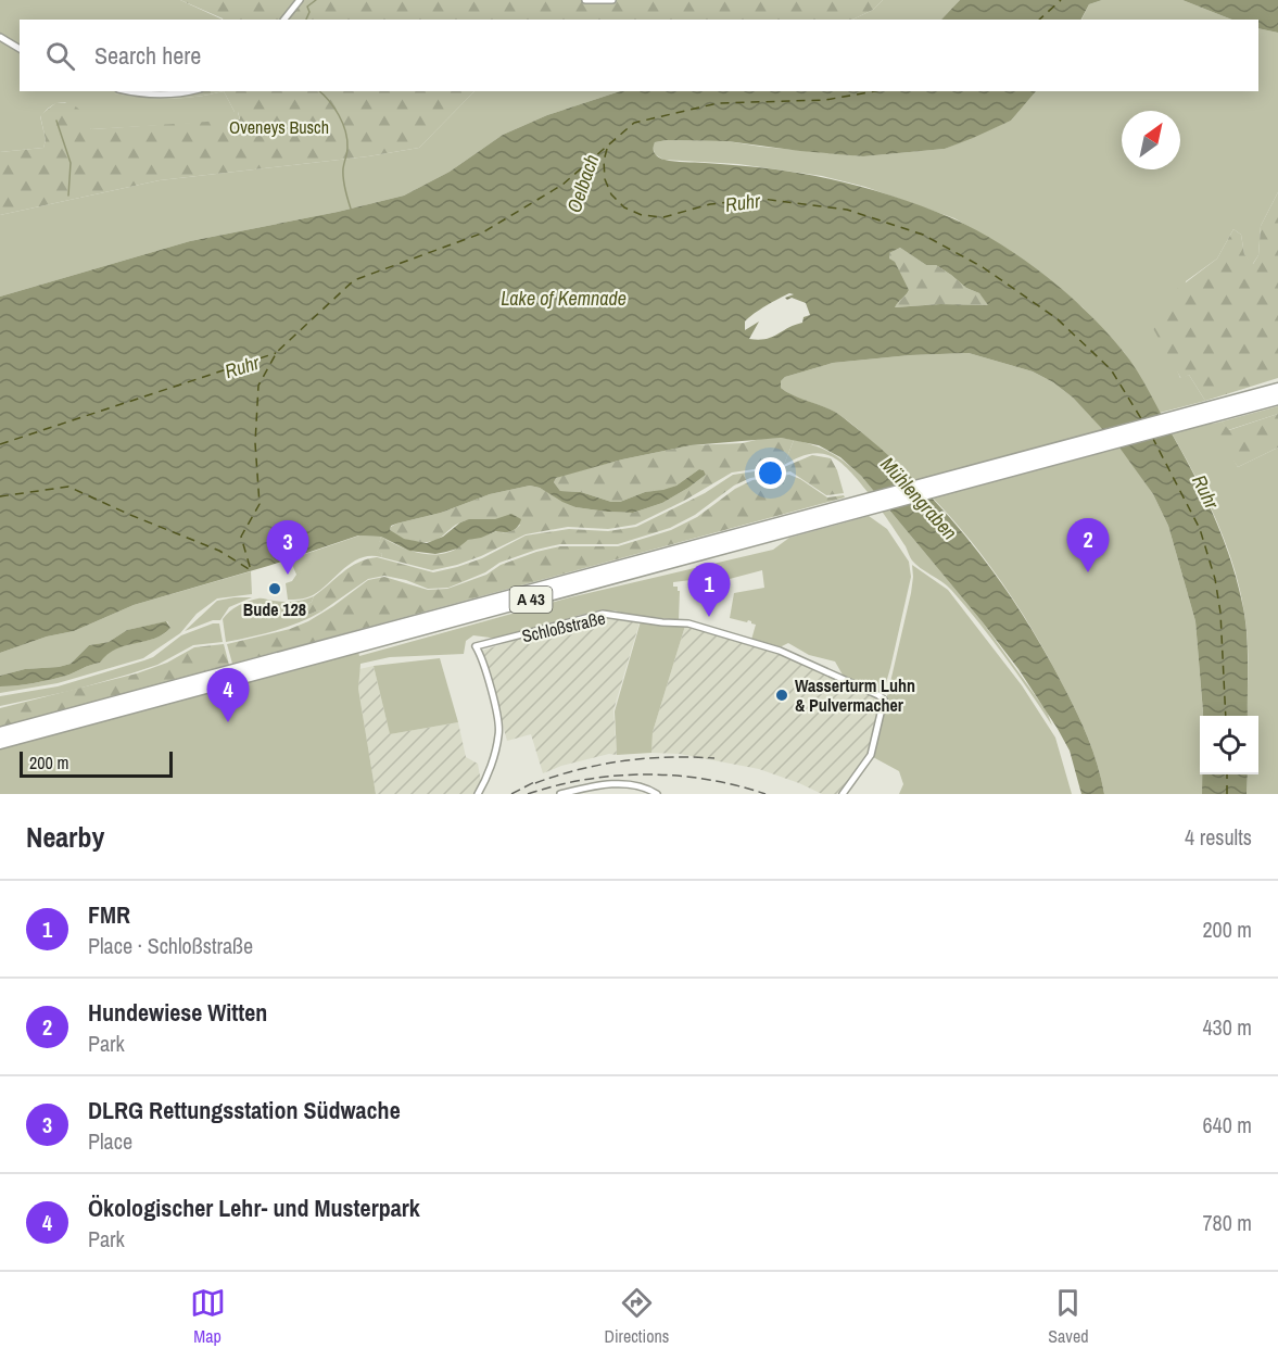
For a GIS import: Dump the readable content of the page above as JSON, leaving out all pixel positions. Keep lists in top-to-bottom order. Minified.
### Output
{"streets":{"highway":["A 43"],"street":["Schloßstraße"]},"water":["Oelbach","Ruhr","Lake of Kemnade","Mühlengraben"],"parks":["Oveneys Busch"],"places":["Bude 128","Wasserturm Luhn & Pulvermacher"],"scale_bar":"200 m","north":"top right","page":{"search":"Search here","pins":["2","3","1","4"],"scale":"200 m","heading":["Nearby","4 results"],"list":[{"mark":"1","name":"FMR","note":"Place · Schloßstraße","value":"200 m"},{"mark":"2","name":"Hundewiese Witten","note":"Park","value":"430 m"},{"mark":"3","name":"DLRG Rettungsstation Südwache","note":"Place","value":"640 m"},{"mark":"4","name":"Ökologischer Lehr- und Musterpark","note":"Park","value":"780 m"}],"nav":["Map","Directions","Saved"]}}
